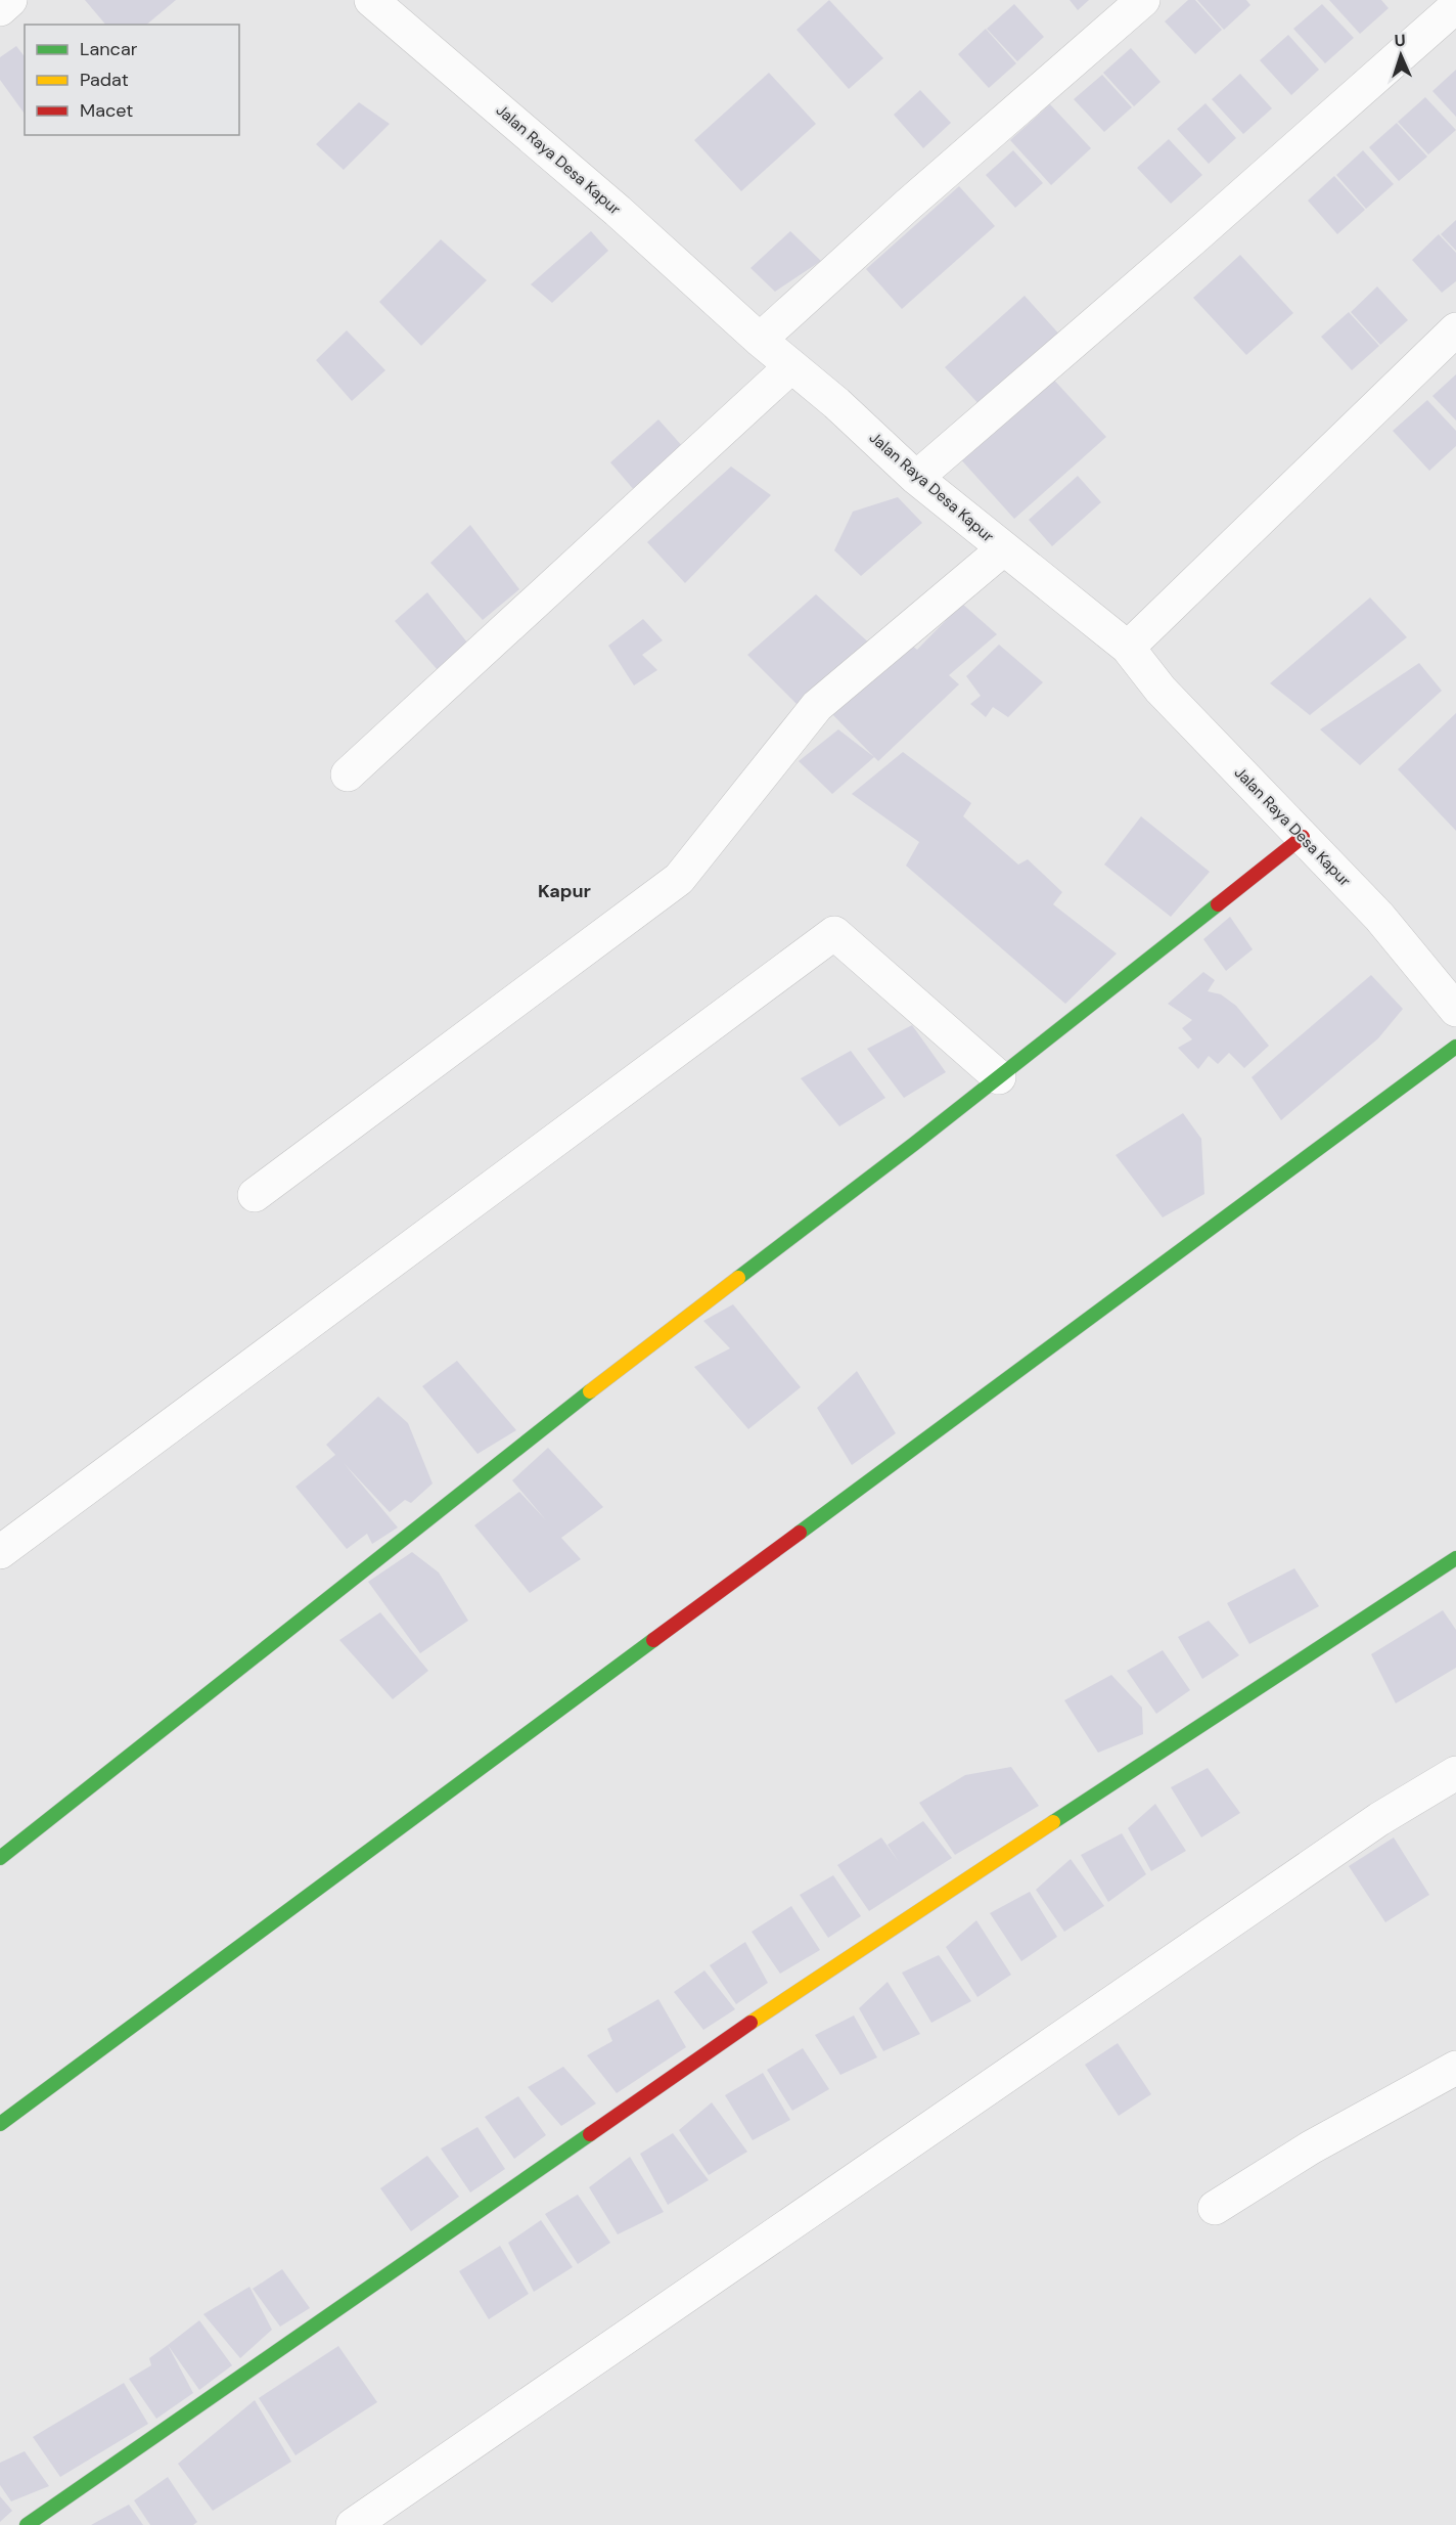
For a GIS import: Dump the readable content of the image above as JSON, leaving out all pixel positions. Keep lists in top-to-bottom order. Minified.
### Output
{"streets":{"street":["Jalan Raya Desa Kapur"]},"districts":["Kapur"],"legend":["Lancar","Padat","Macet"],"north":"top"}
